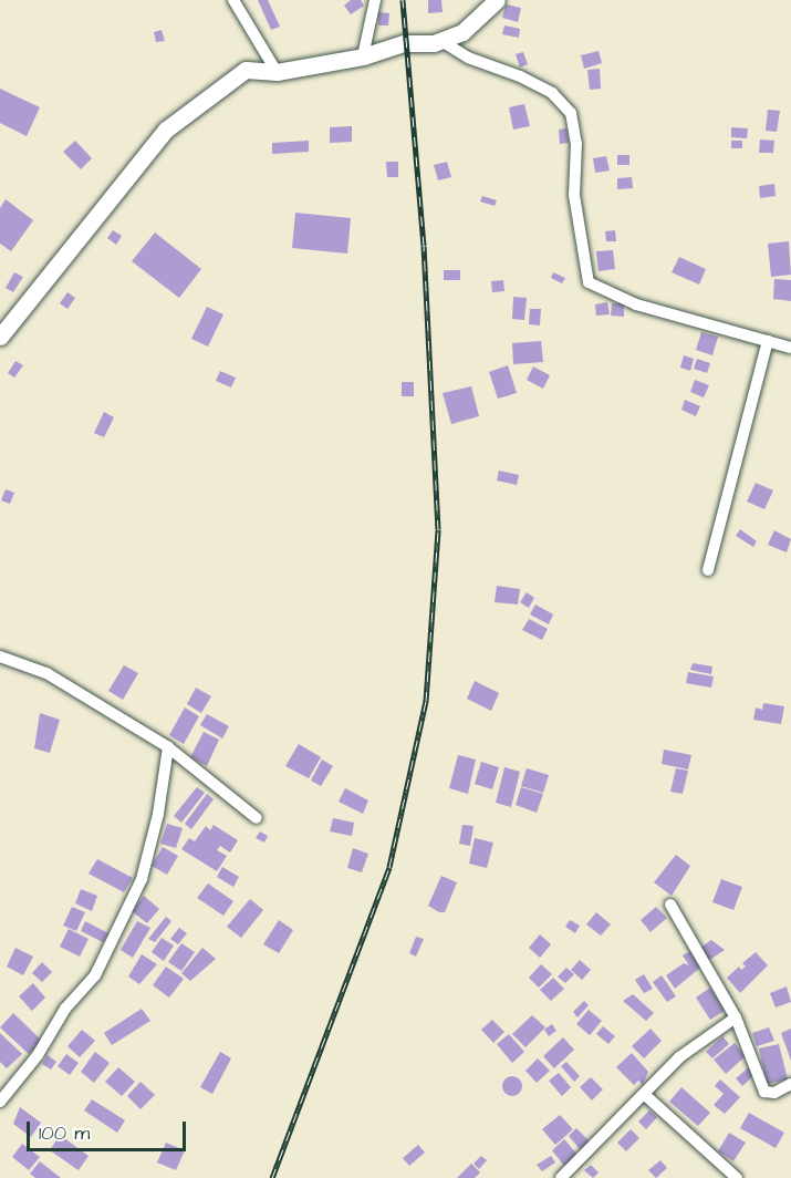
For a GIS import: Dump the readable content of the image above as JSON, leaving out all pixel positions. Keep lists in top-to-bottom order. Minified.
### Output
{"scale_bar":"100 m"}
